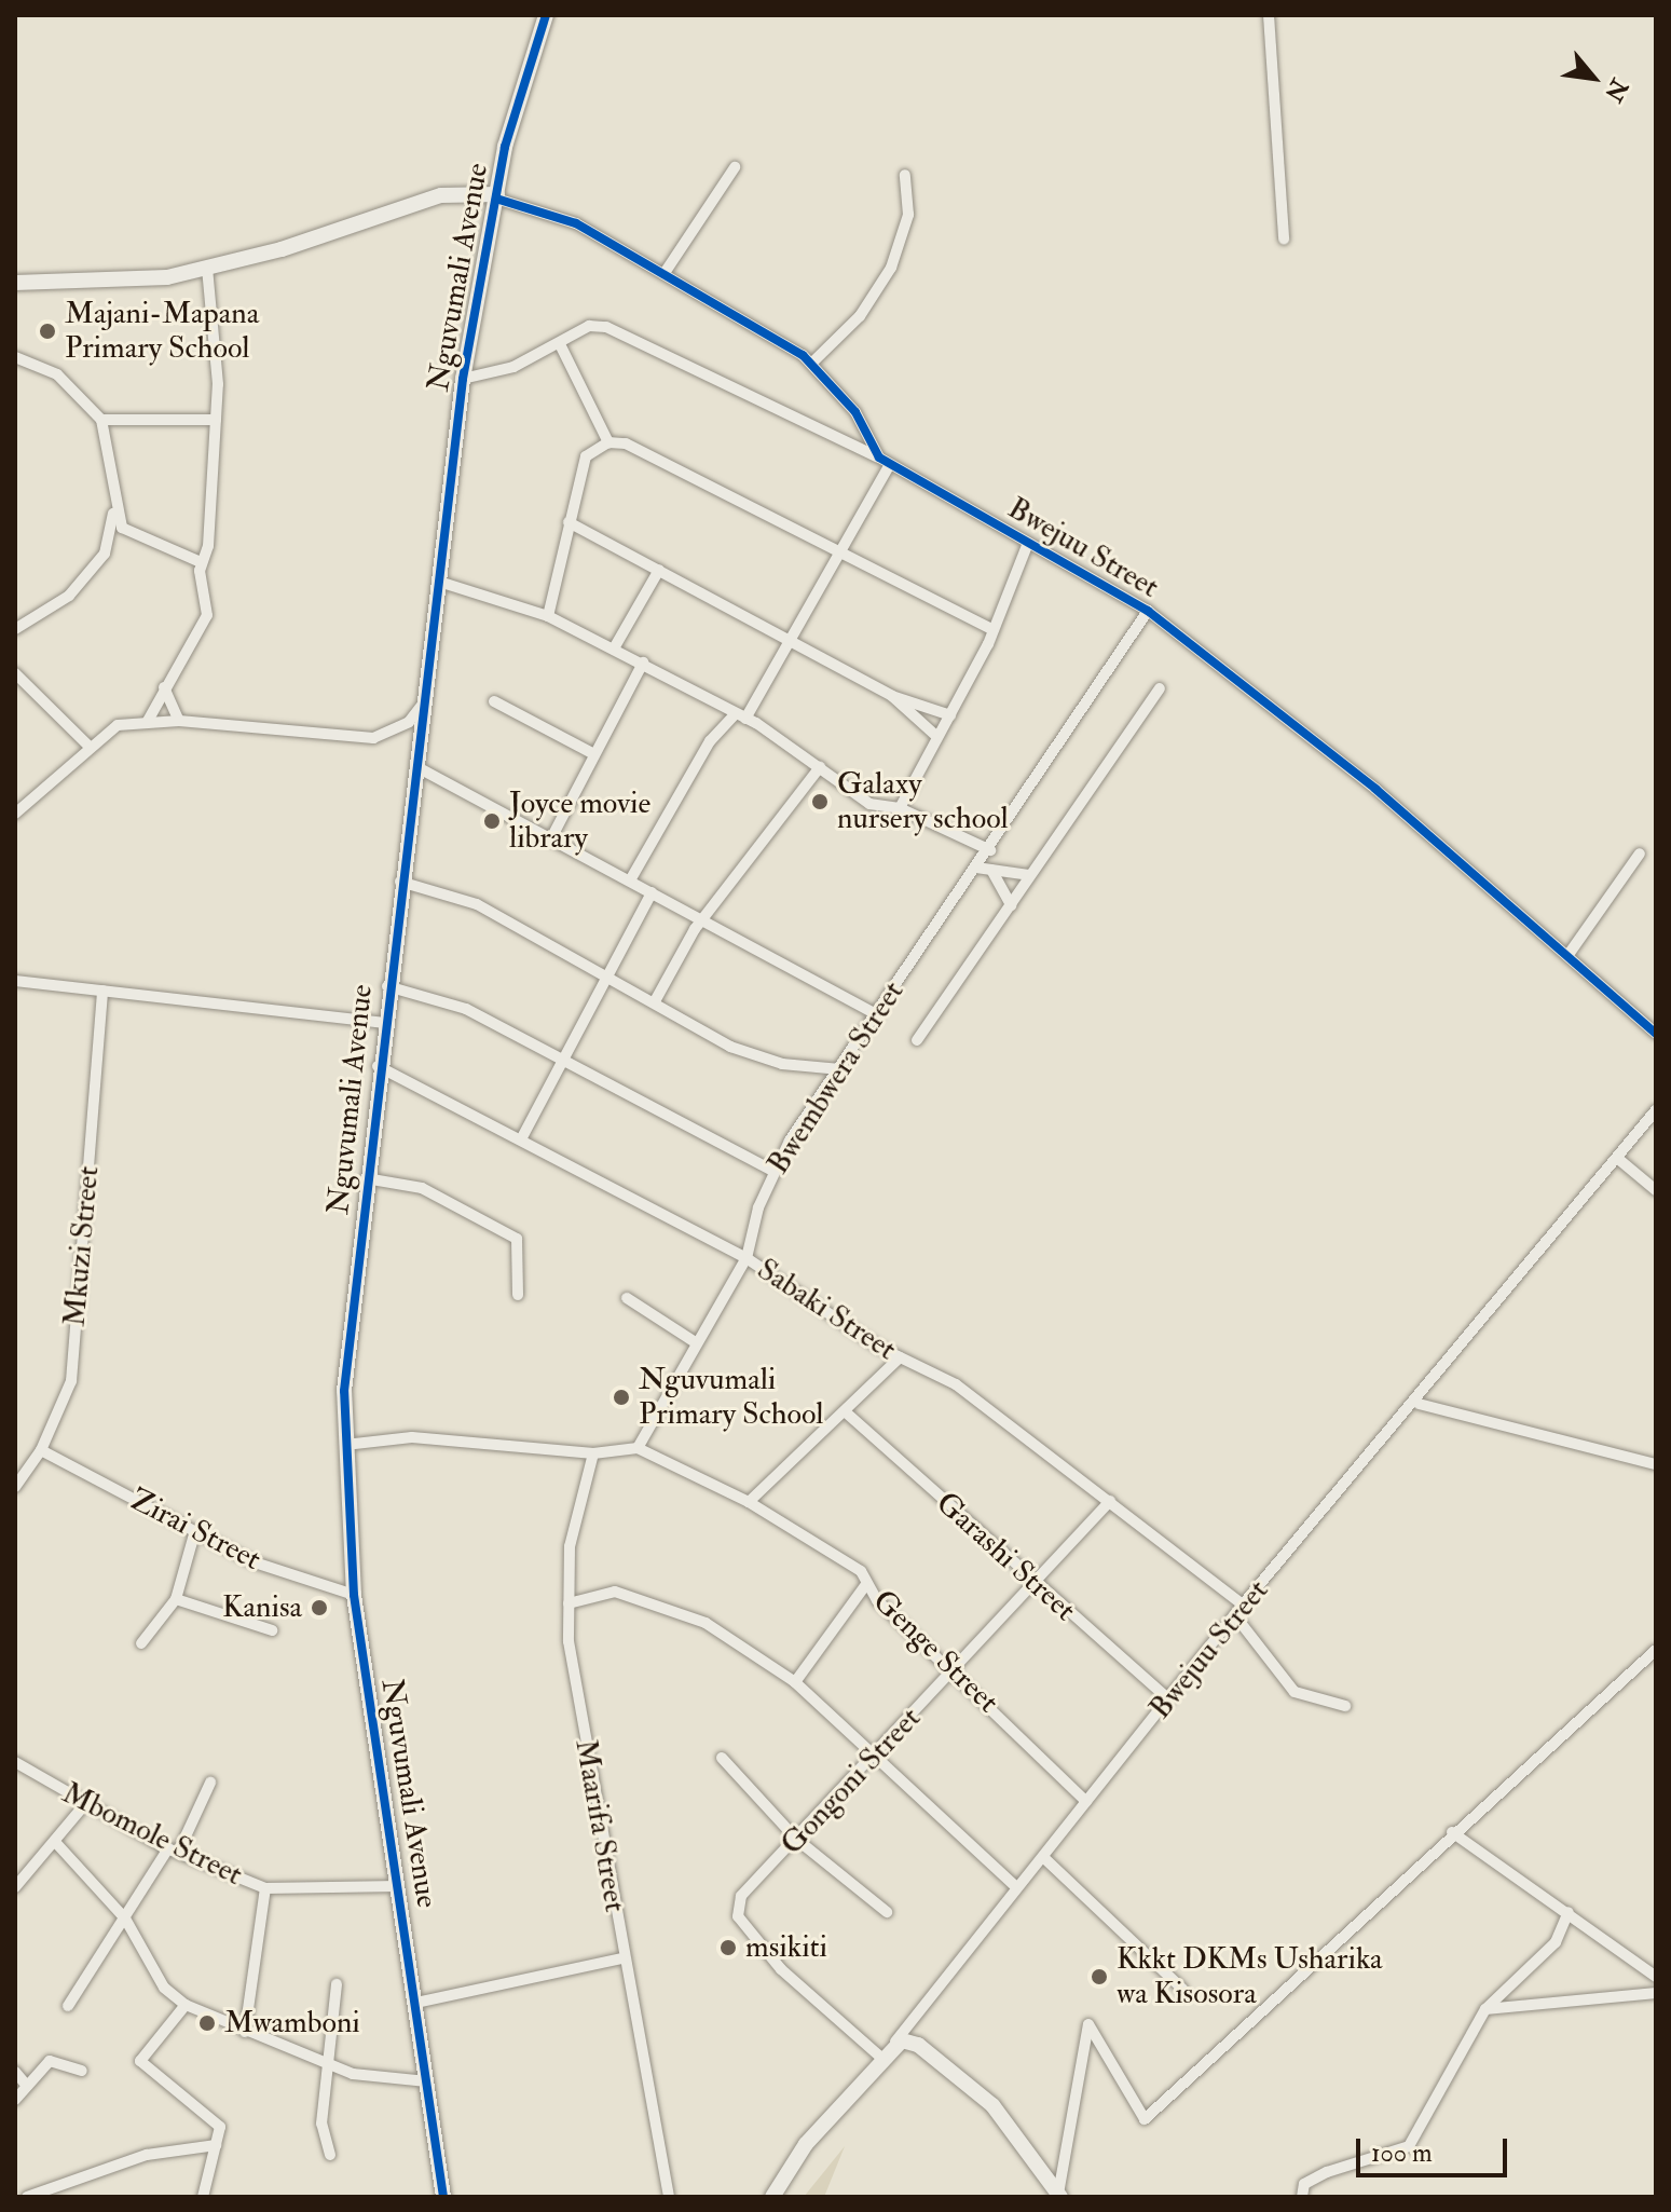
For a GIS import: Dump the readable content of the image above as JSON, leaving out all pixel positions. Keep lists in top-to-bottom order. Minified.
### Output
{"streets":{"street":["Nguvumali Avenue","Bwejuu Street","Bwembwera Street","Mkuzi Street","Sabaki Street","Zirai Street","Garashi Street","Genge Street","Gongoni Street","Maarifa Street","Mbomole Street"]},"crossings":[["Nguvumali Avenue","Bwejuu Street"],["Nguvumali Avenue","Sabaki Street"],["Nguvumali Avenue","Zirai Street"],["Nguvumali Avenue","Mbomole Street"],["Bwejuu Street","Bwembwera Street"],["Bwejuu Street","Sabaki Street"],["Bwejuu Street","Garashi Street"],["Bwejuu Street","Genge Street"],["Bwejuu Street","Gongoni Street"],["Bwembwera Street","Sabaki Street"],["Bwembwera Street","Genge Street"],["Mkuzi Street","Zirai Street"],["Sabaki Street","Gongoni Street"],["Garashi Street","Gongoni Street"],["Genge Street","Gongoni Street"]],"places":["Majani-Mapana Primary School","Galaxy nursery school","Joyce movie library","Nguvumali Primary School","Kanisa","msikiti","Kkkt DKMs Usharika wa Kisosora","Mwamboni"],"scale_bar":"100 m","north":"bottom right"}
